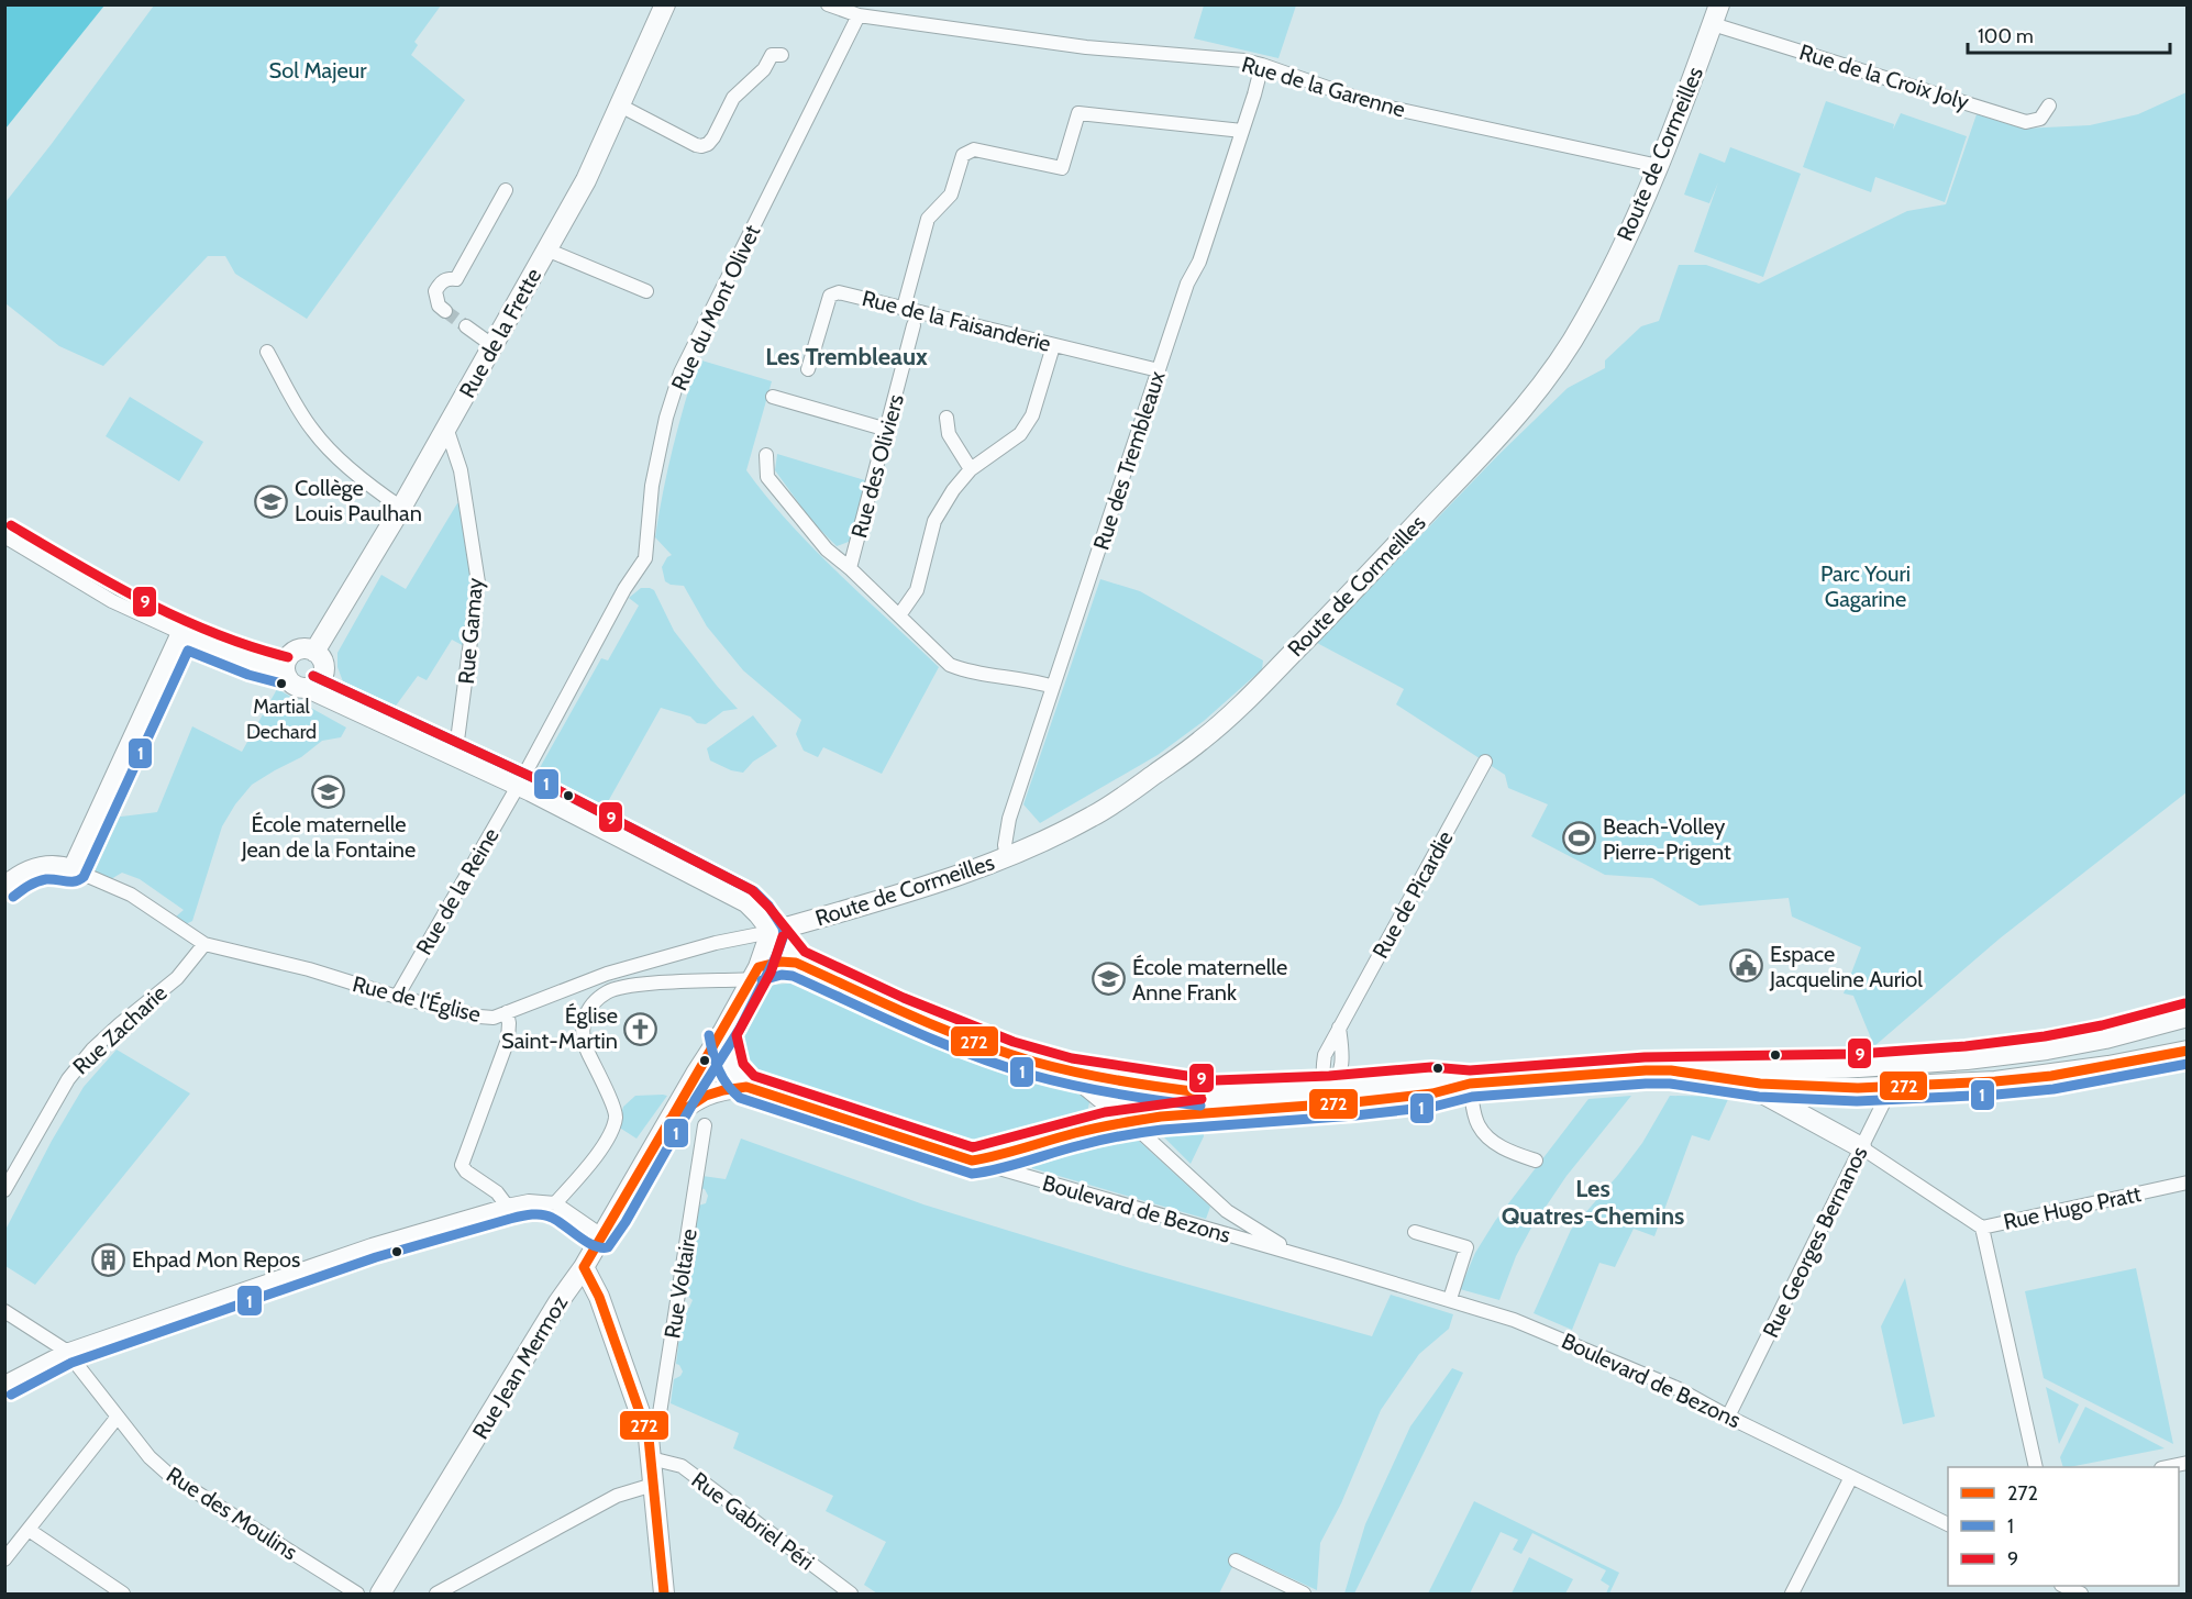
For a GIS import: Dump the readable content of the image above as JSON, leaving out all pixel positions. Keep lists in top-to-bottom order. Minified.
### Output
{"streets":{"main road":["Route de Cormeilles","Rue de la Frette","Boulevard de Bezons","Rue Jean Mermoz"],"street":["Rue de la Croix Joly","Rue de la Garenne","Rue du Mont Olivet","Rue de la Faisanderie","Rue des Trembleaux","Rue des Oliviers","Rue Gamay","Rue de la Reine","Rue de Picardie","Rue de l'Église","Rue Zacharie","Rue Hugo Pratt","Rue Georges Bernanos","Rue Voltaire","Rue des Moulins","Rue Gabriel Péri"]},"crossings":[["Rue de la Croix Joly","Route de Cormeilles"],["Rue de la Garenne","Route de Cormeilles"],["Rue de la Garenne","Rue du Mont Olivet"],["Rue de la Garenne","Rue des Trembleaux"],["Route de Cormeilles","Rue des Trembleaux"],["Route de Cormeilles","Rue de l'Église"],["Route de Cormeilles","Rue Jean Mermoz"],["Rue du Mont Olivet","Rue de la Reine"],["Rue de la Faisanderie","Rue des Trembleaux"],["Rue de la Frette","Rue Gamay"],["Rue des Trembleaux","Rue des Oliviers"],["Rue de la Reine","Rue de l'Église"],["Rue de l'Église","Rue Zacharie"],["Rue de l'Église","Rue Jean Mermoz"],["Rue Hugo Pratt","Rue Georges Bernanos"],["Boulevard de Bezons","Rue Georges Bernanos"],["Boulevard de Bezons","Rue Jean Mermoz"]],"districts":["Les Trembleaux","Les Quatres-Chemins"],"parks":["Sol Majeur","Parc Youri Gagarine"],"places":{"school or university":["Collège Louis Paulhan","École maternelle Jean de la Fontaine","École maternelle Anne Frank"],"other":["Martial Dechard"],"sports":["Beach-Volley Pierre-Prigent"],"public building":["Espace Jacqueline Auriol"],"church":["Église Saint-Martin"],"building":["Ehpad Mon Repos"]},"lines":["transit line 9","transit line 1","transit line 272"],"legend":["272","1","9"],"scale_bar":"100 m"}
